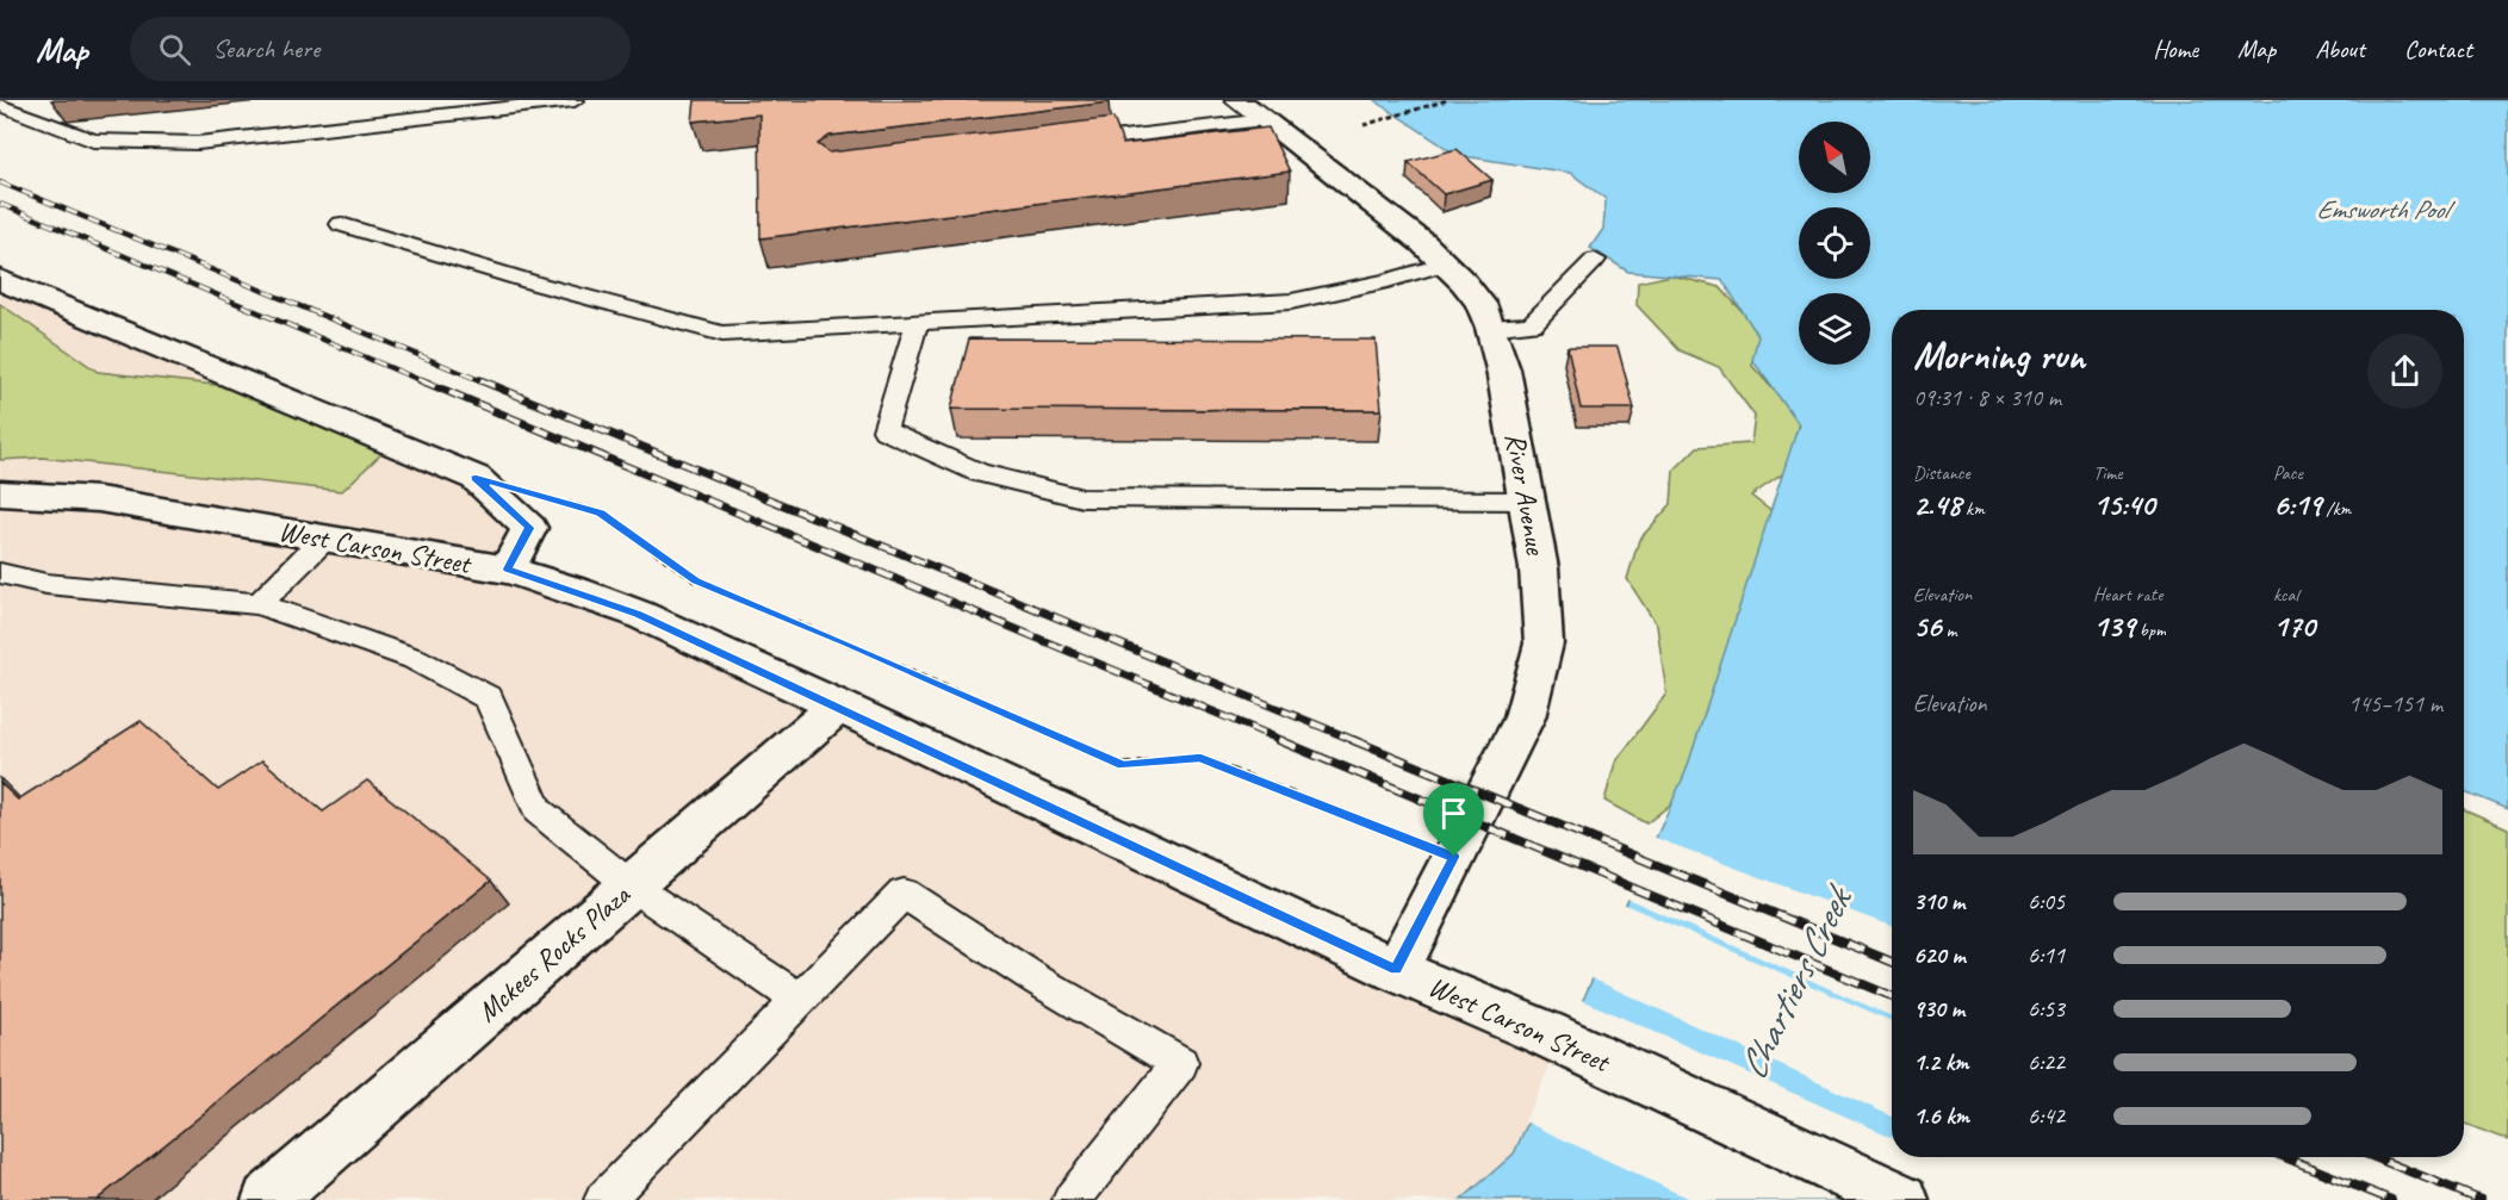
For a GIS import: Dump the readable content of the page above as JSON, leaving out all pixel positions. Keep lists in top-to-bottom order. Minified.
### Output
{"streets":{"street":["River Avenue","West Carson Street","Mckees Rocks Plaza"]},"crossings":[["River Avenue","West Carson Street"],["West Carson Street","Mckees Rocks Plaza"]],"water":["Emsworth Pool","Chartiers Creek"],"north":"top left","page":{"header":"Map","search":"Search here","nav":["Home","Map","About","Contact"],"heading":["Morning run","09:31 · 8 × 310 m"],"stats":[["Distance","2.48 km"],["Time","15:40"],["Pace","6:19 /km"],["Elevation","56 m"],["Heart rate","139 bpm"],["kcal","170"]],"chart":["Elevation","145–151 m"],"list":[{"name":"310 m","note":"6:05"},{"name":"620 m","note":"6:11"},{"name":"930 m","note":"6:53"},{"name":"1.2 km","note":"6:22"},{"name":"1.6 km","note":"6:42"}]}}
